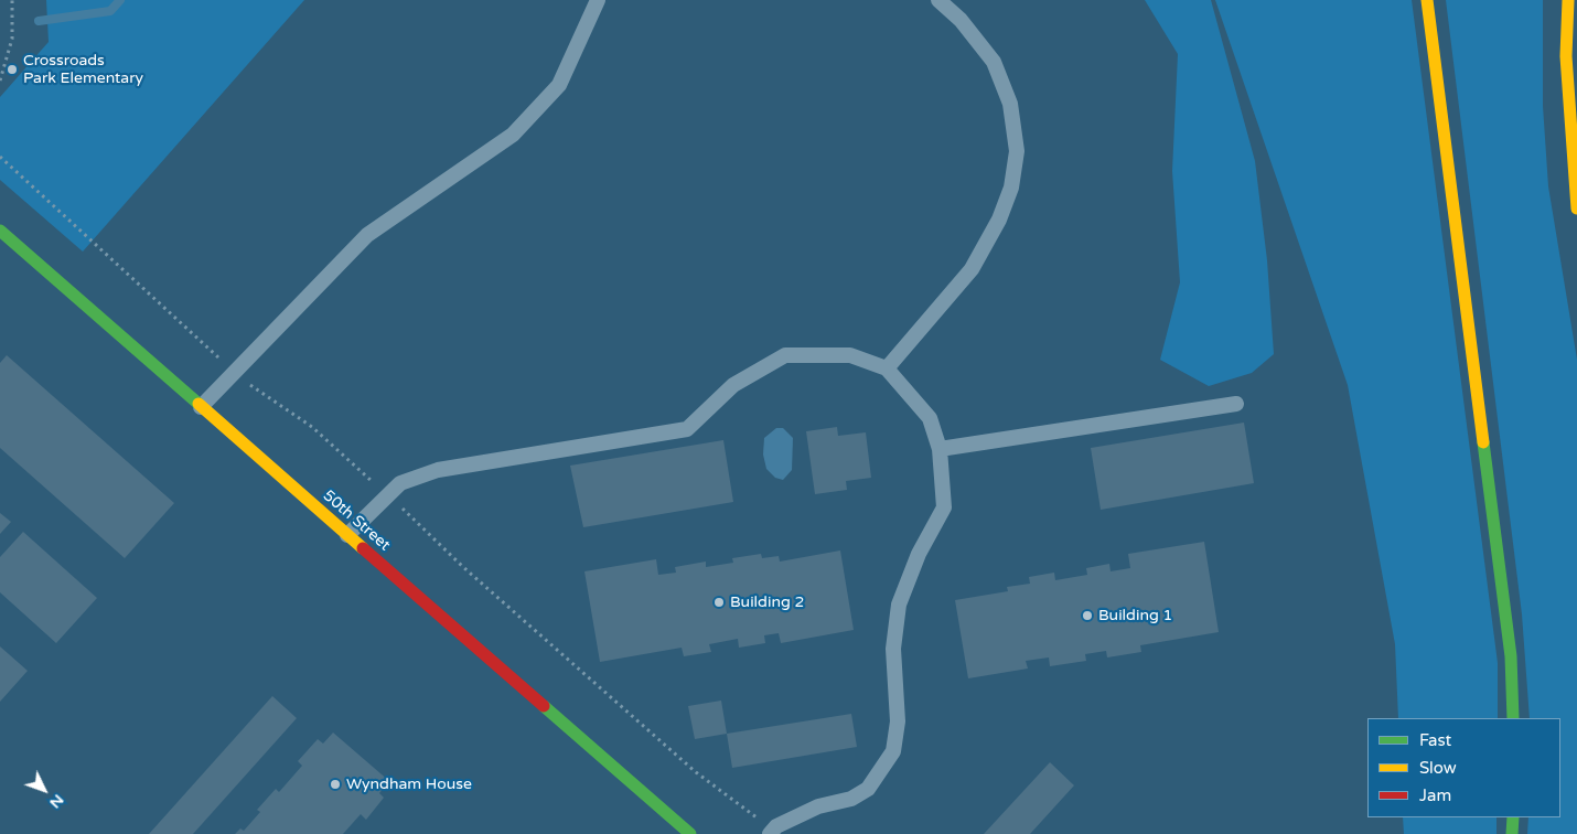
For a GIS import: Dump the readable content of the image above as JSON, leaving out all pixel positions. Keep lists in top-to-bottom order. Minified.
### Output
{"streets":{"main road":["50th Street"]},"places":["Crossroads Park Elementary","Building 2","Building 1","Wyndham House"],"legend":["Fast","Slow","Jam"],"north":"bottom right"}
